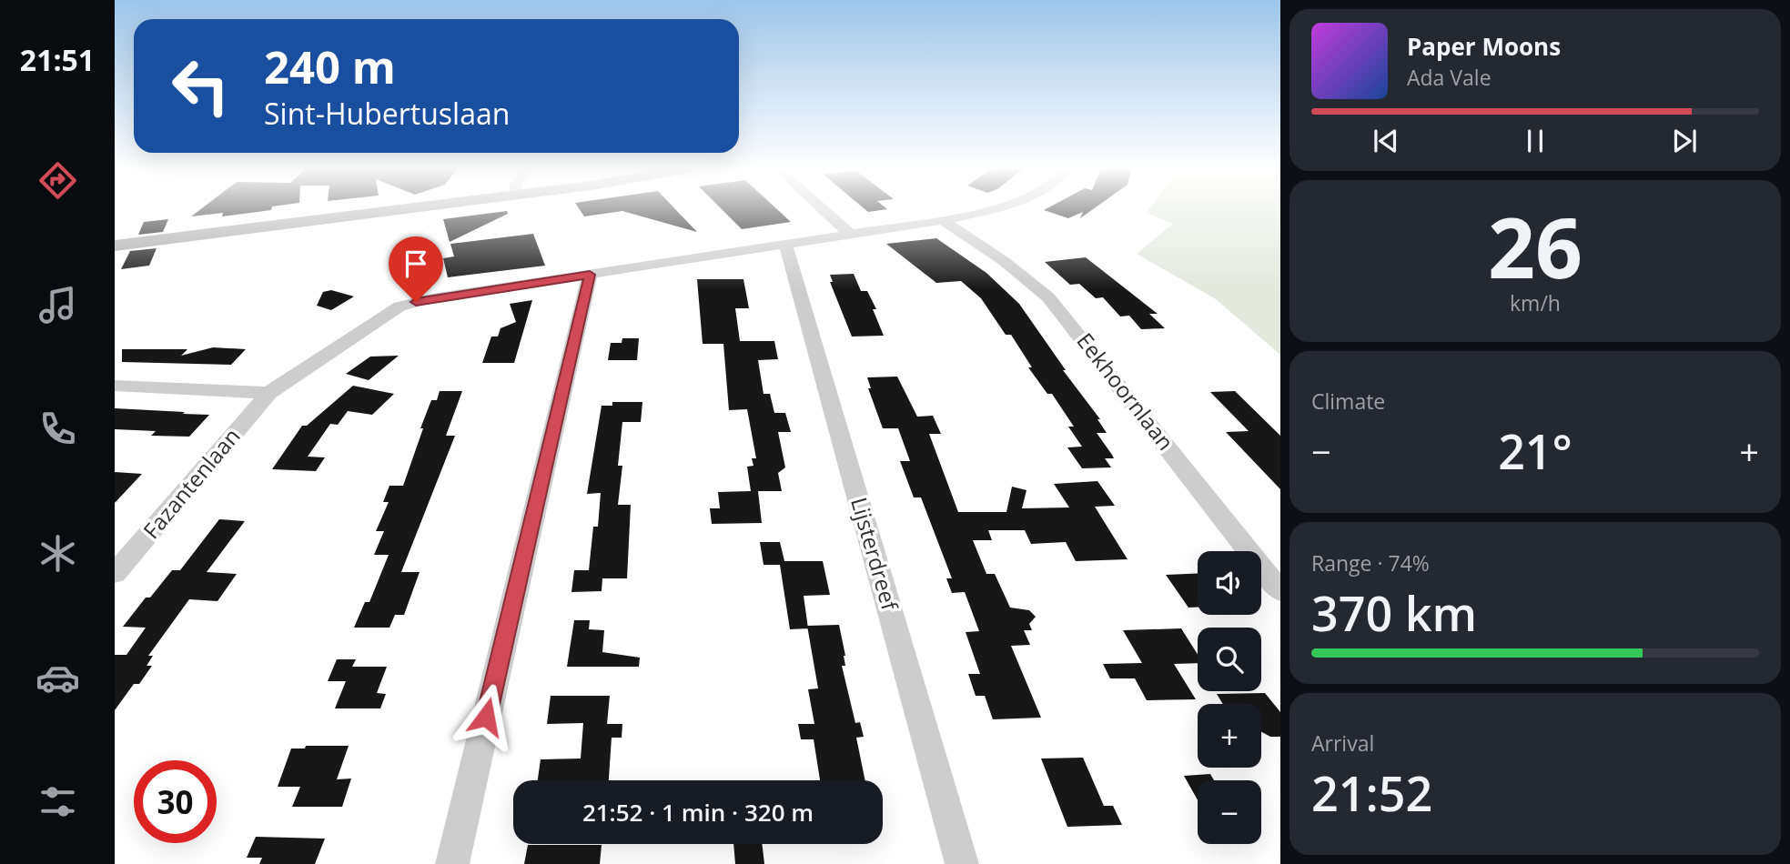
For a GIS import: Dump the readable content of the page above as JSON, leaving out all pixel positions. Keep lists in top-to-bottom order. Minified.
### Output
{"streets":{"street":["Eekhoornlaan","Fazantenlaan","Lijsterdreef"]},"crossings":[["Eekhoornlaan","Fazantenlaan"],["Fazantenlaan","Lijsterdreef"]],"page":{"tabs":"21:51","turn":["240 m","Sint-Hubertuslaan"],"song":["Paper Moons","Ada Vale"],"tile":[["26","km/h"],"Climate",["Range · 74%","370 km"],["Arrival","21:52"]],"heat":["−","21°","+"],"map_buttons":["+","−"],"limit":"30","trip":"21:52 · 1 min · 320 m"}}
